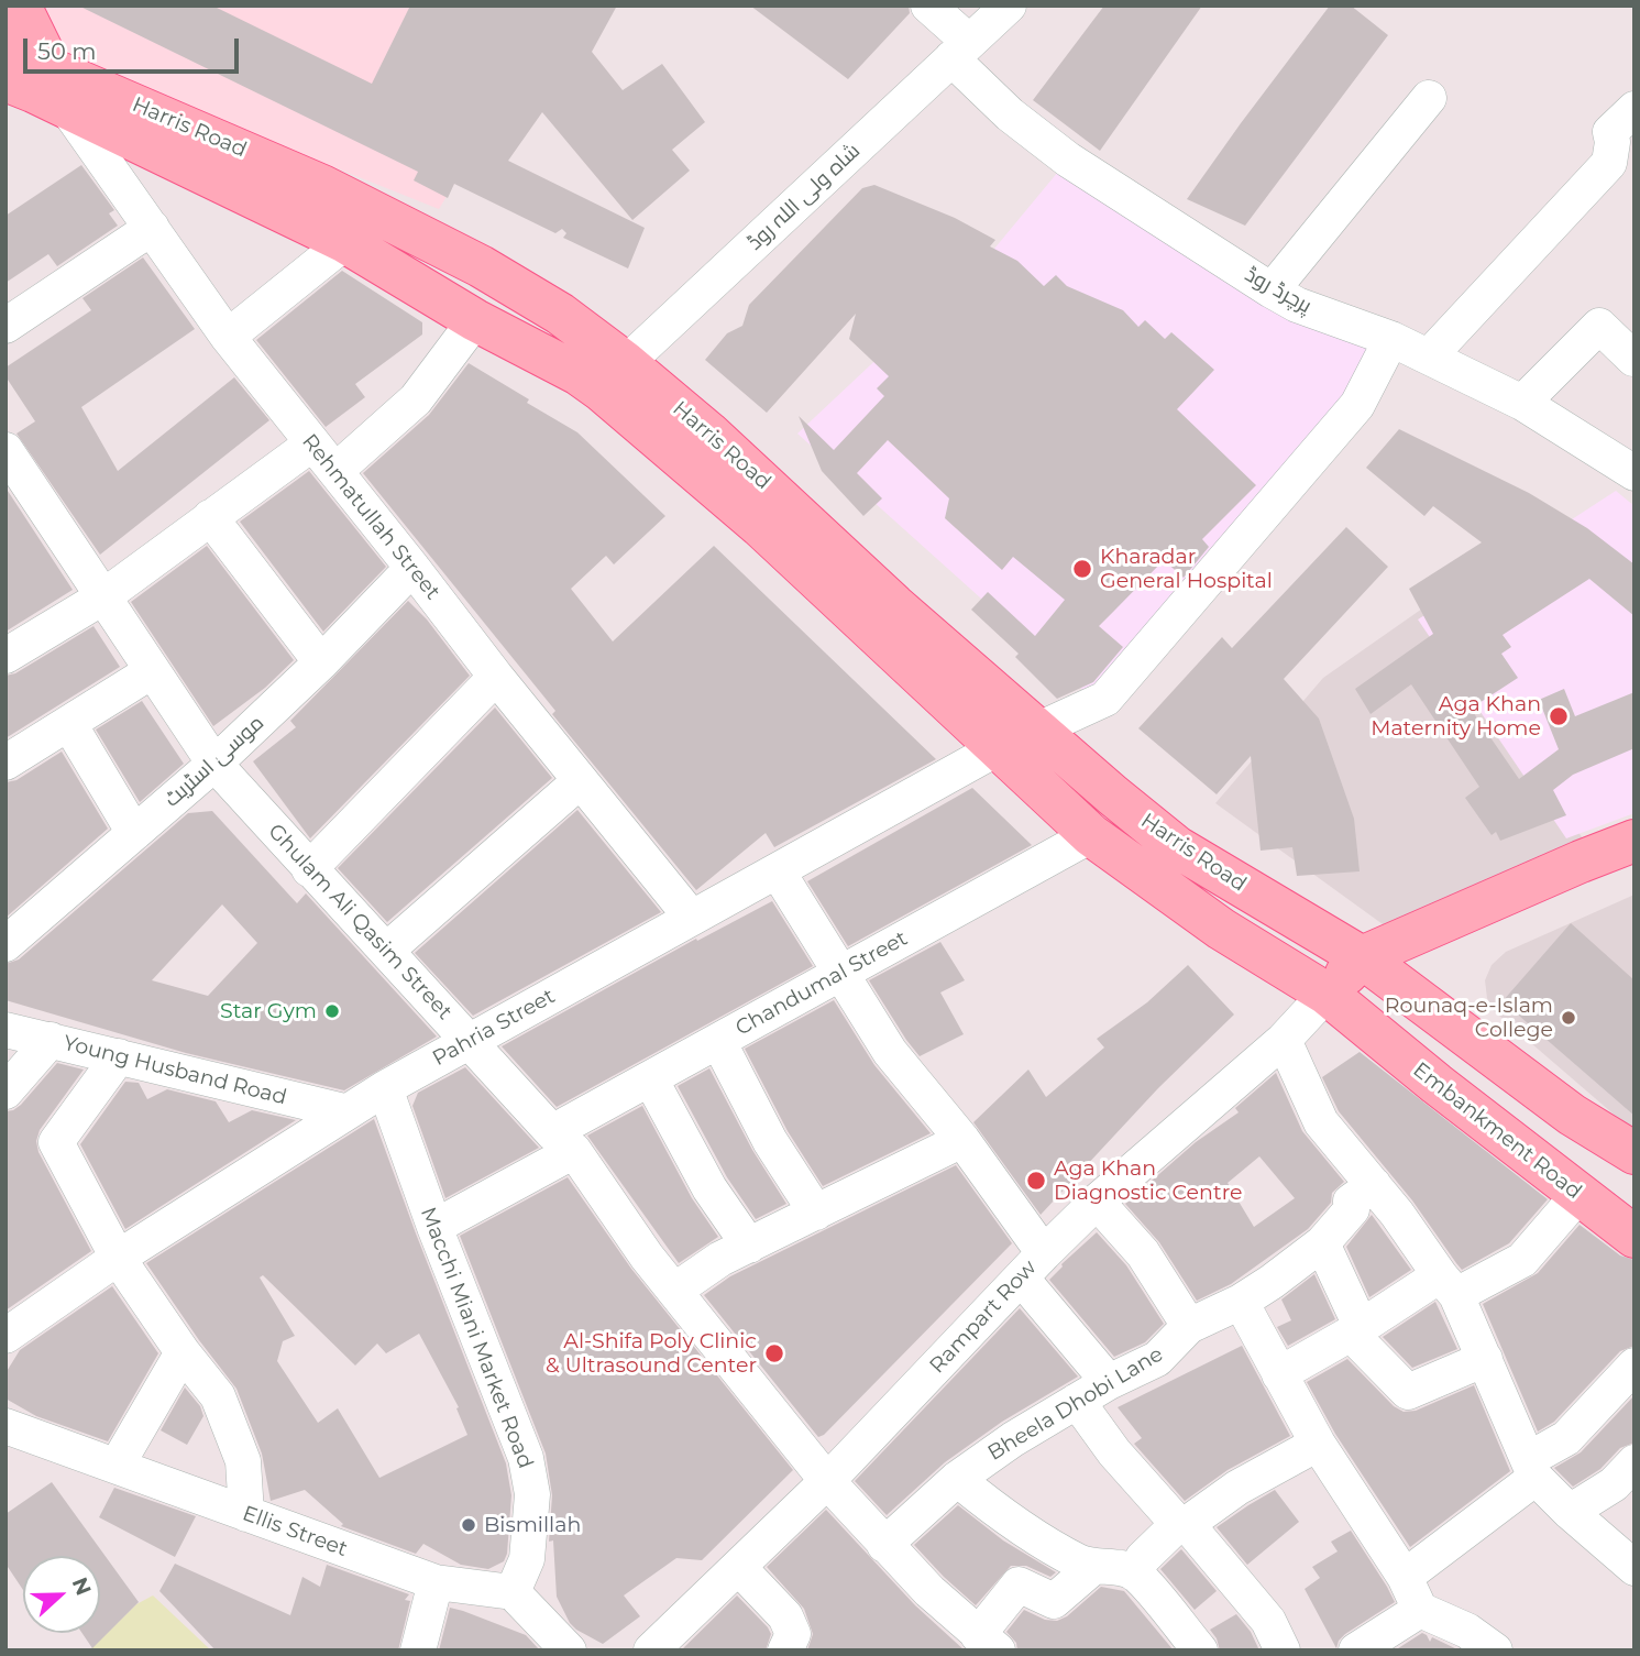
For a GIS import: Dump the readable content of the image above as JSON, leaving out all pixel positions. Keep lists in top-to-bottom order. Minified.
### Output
{"streets":{"main road":["Harris Road","Embankment Road"],"street":["شاہ ولی اللہ روڈ","پرچرڈ روڈ","Rehmatullah Street","موسیٰ اسٹریٹ","Ghulam Ali Qasim Street","Chandumal Street","Pahria Street","Young Husband Road","Rampart Row","Macchi Miani Market Road","Bheela Dhobi Lane","Ellis Street"]},"crossings":[["Harris Road","شاہ ولی اللہ روڈ"],["Harris Road","Rehmatullah Street"],["Harris Road","Chandumal Street"],["Harris Road","Pahria Street"],["Harris Road","Embankment Road"],["Harris Road","Rampart Row"],["شاہ ولی اللہ روڈ","پرچرڈ روڈ"],["پرچرڈ روڈ","Pahria Street"],["Rehmatullah Street","موسیٰ اسٹریٹ"],["Rehmatullah Street","Pahria Street"],["موسیٰ اسٹریٹ","Ghulam Ali Qasim Street"],["Ghulam Ali Qasim Street","Chandumal Street"],["Ghulam Ali Qasim Street","Pahria Street"],["Ghulam Ali Qasim Street","Rampart Row"],["Ghulam Ali Qasim Street","Bheela Dhobi Lane"],["Chandumal Street","Macchi Miani Market Road"],["Pahria Street","Young Husband Road"],["Pahria Street","Macchi Miani Market Road"],["Embankment Road","Rampart Row"],["Macchi Miani Market Road","Ellis Street"]],"places":["Kharadar General Hospital","Aga Khan Maternity Home","Star Gym","Rounaq-e-Islam College","Aga Khan Diagnostic Centre","Al-Shifa Poly Clinic & Ultrasound Center","Bismillah"],"scale_bar":"50 m","north":"right"}
